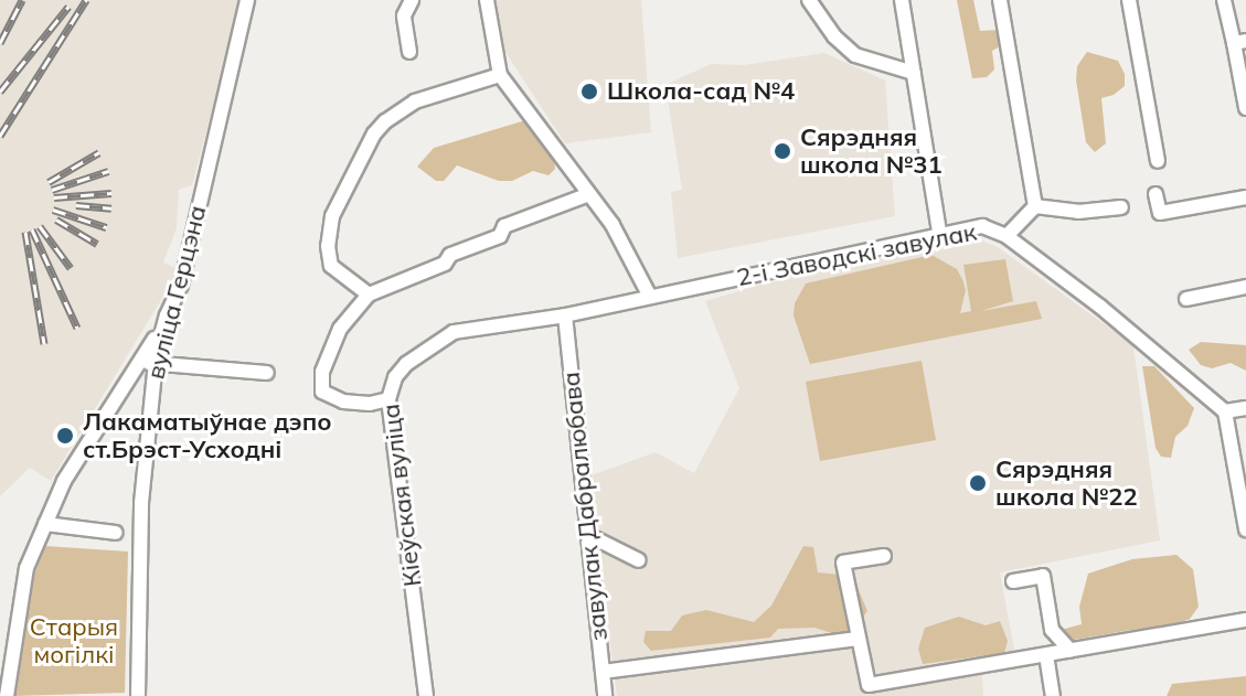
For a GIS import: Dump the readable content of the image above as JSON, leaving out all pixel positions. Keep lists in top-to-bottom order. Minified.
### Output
{"streets":{"street":["2-і Заводскі завулак","вуліца Герцэна","Кіеўская вуліца","завулак Дабралюбава"]},"crossings":[["2-і Заводскі завулак","Кіеўская вуліца"],["2-і Заводскі завулак","завулак Дабралюбава"],["Кіеўская вуліца","завулак Дабралюбава"]],"parks":["Старыя могілкі"],"places":["Школа-сад №4","Сярэдняя школа №31","Лакаматыўнае дэпо ст.Брэст-Усходні","Сярэдняя школа №22"]}
